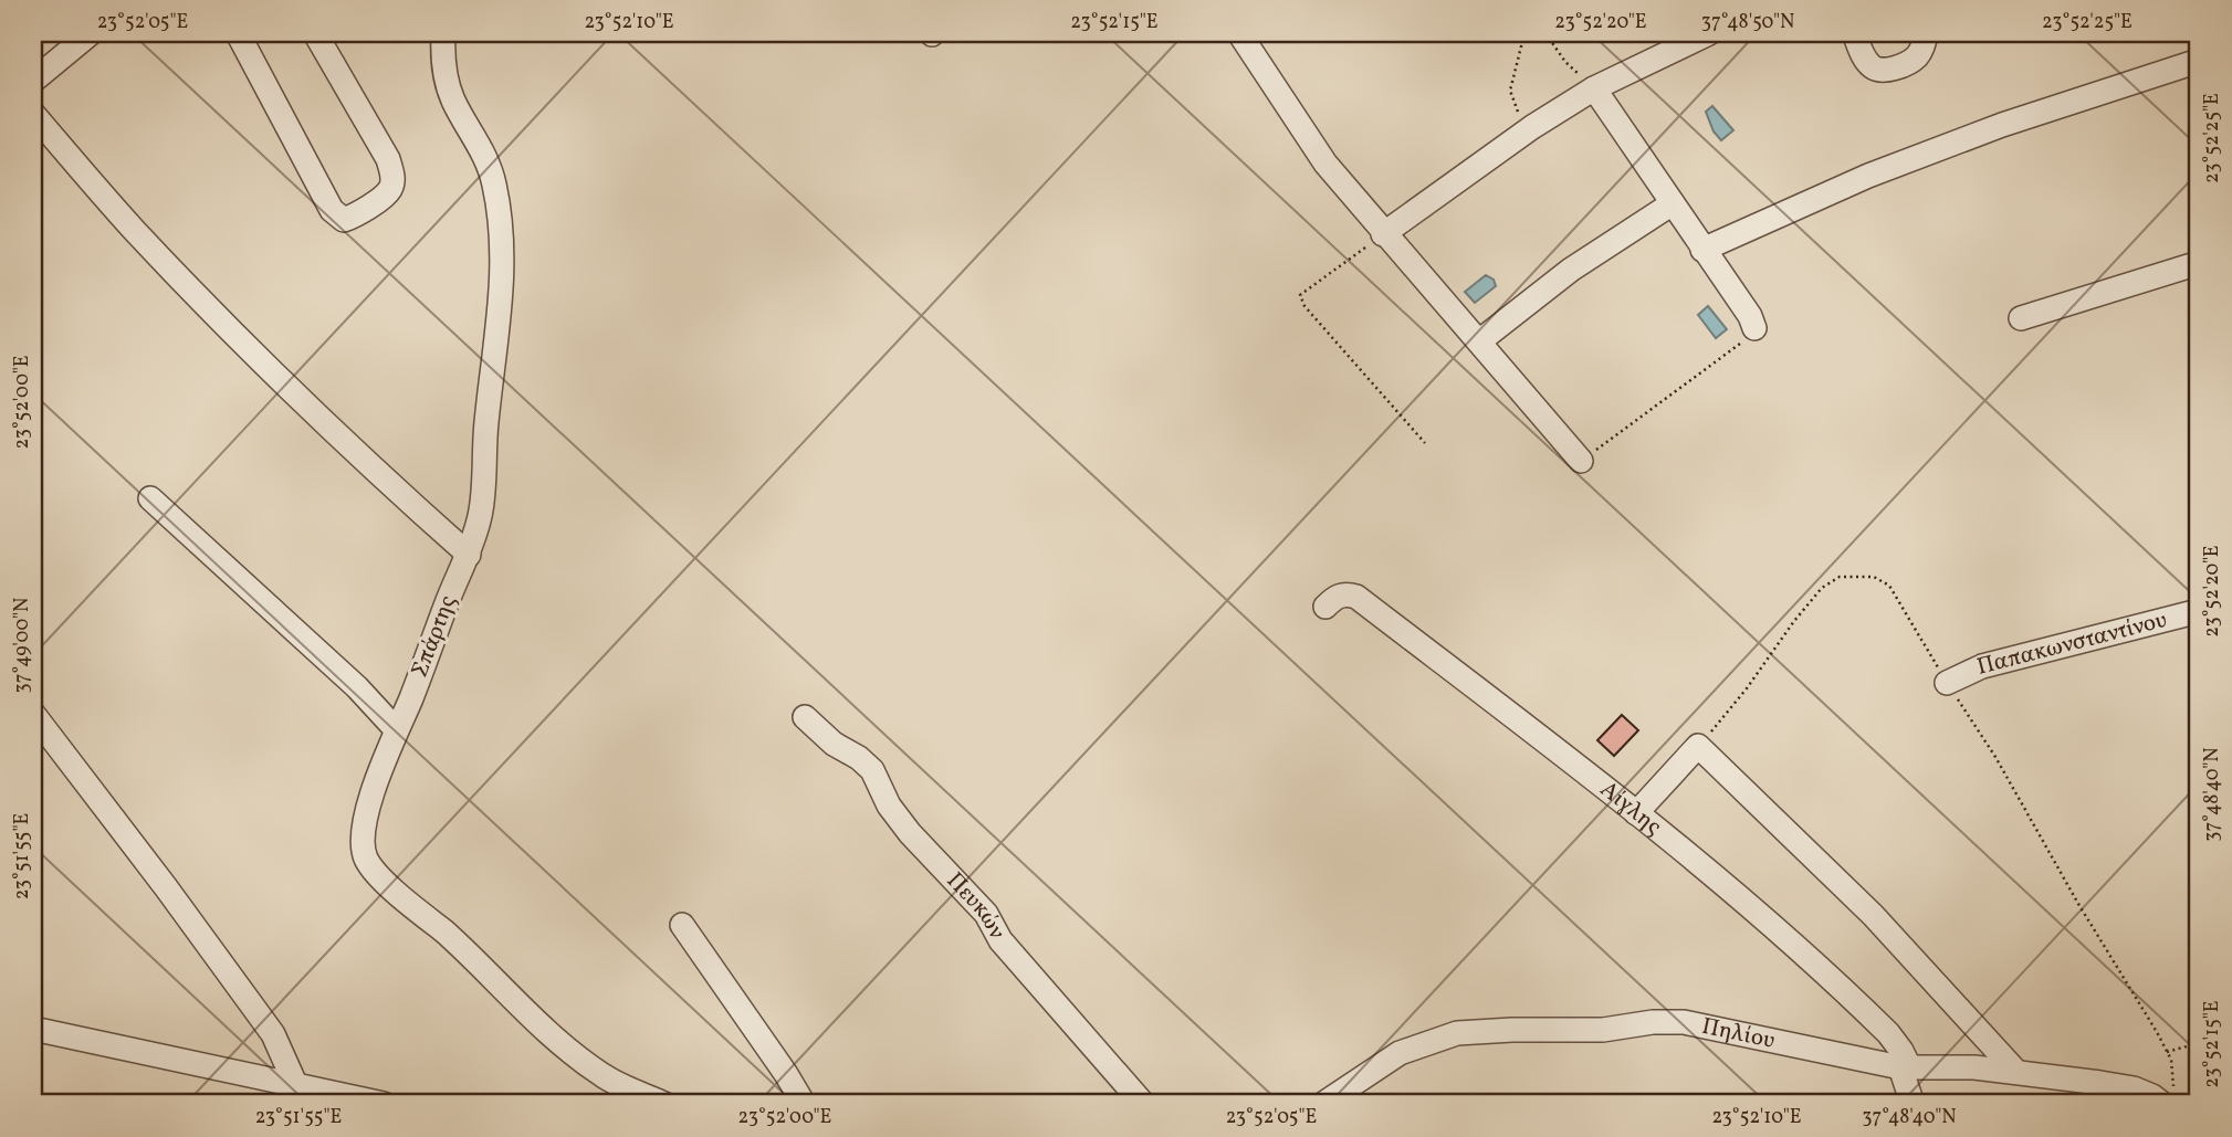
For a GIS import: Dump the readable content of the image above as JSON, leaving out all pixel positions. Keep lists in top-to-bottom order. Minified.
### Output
{"streets":{"street":["Σπάρτης","Παπακωνσταντίνου","Αίγλης","Πευκών","Πηλίου"]},"crossings":[["Αίγλης","Πηλίου"]],"coordinates":["23°52'05\"E","23°52'10\"E","23°52'15\"E","23°52'20\"E","37°48'50\"N","23°52'25\"E","23°52'00\"E","37°49'00\"N","37°48'40\"N","23°51'55\"E"]}
